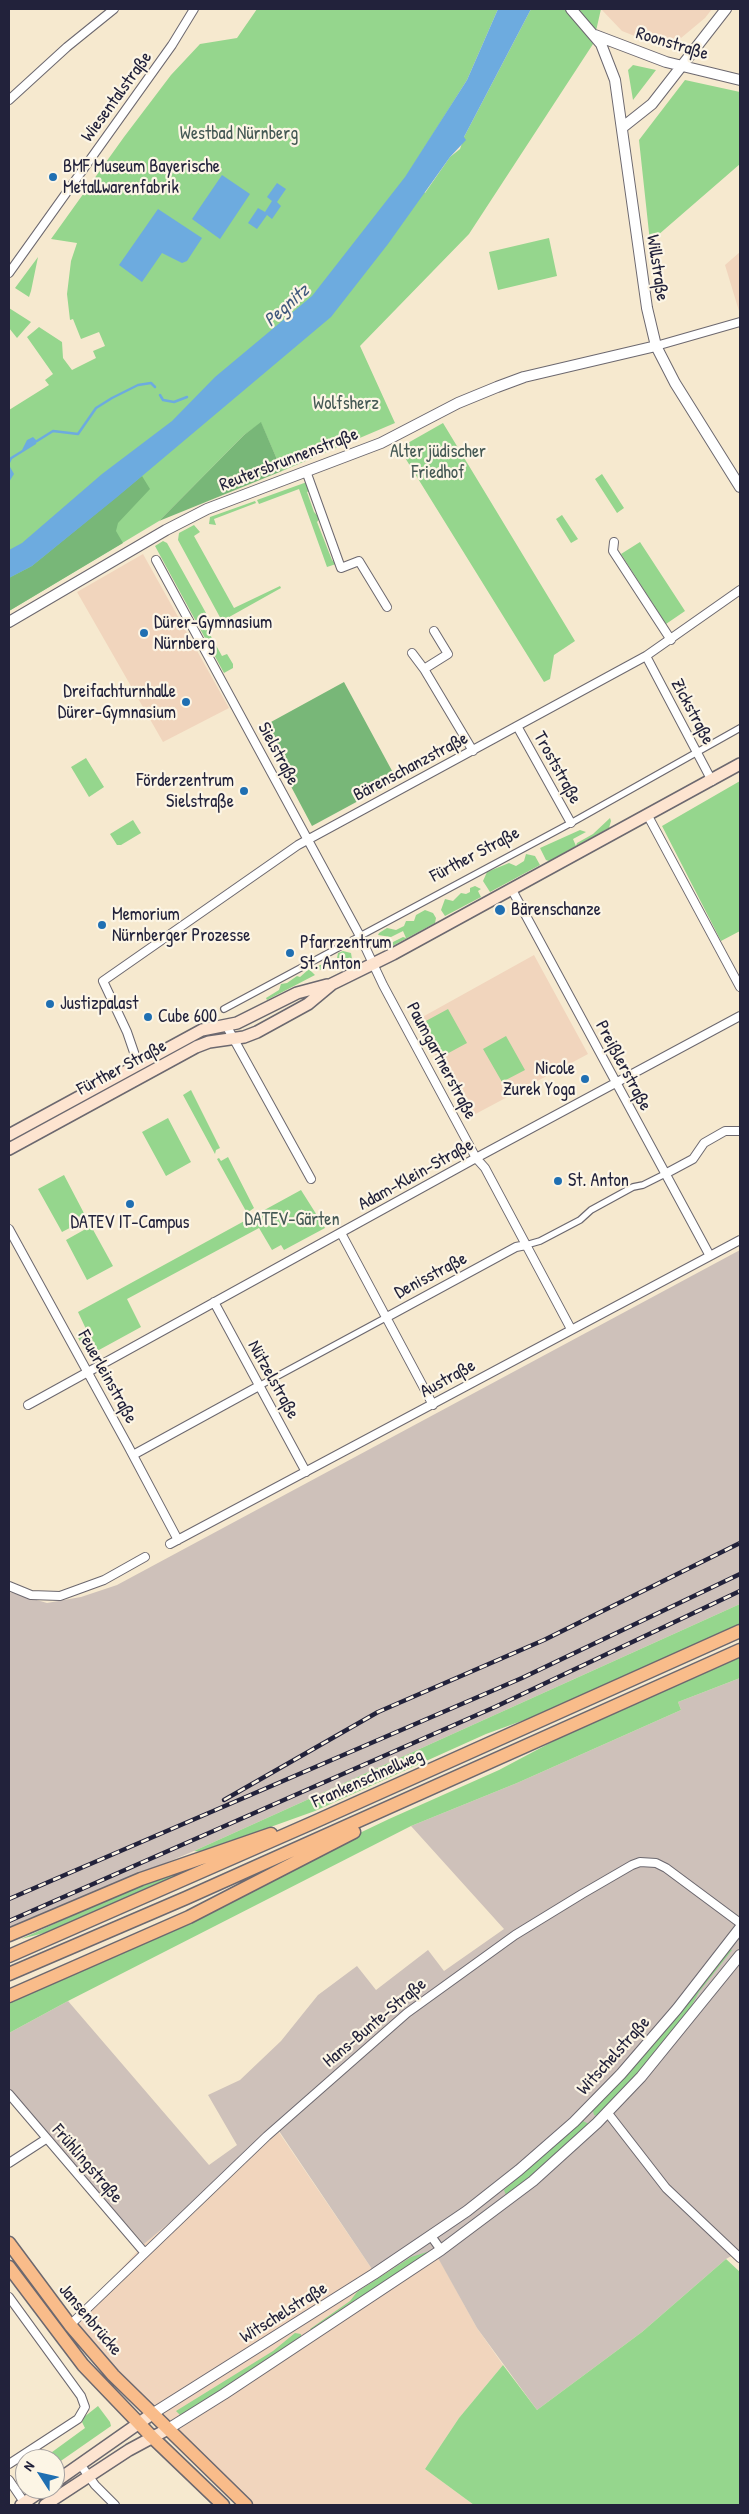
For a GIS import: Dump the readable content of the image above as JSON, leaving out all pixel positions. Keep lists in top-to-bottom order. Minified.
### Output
{"streets":{"main road":["Fürther Straße","Frankenschnellweg","Jansenbrücke"],"street":["Roonstraße","Wiesentalstraße","Willstraße","Reutersbrunnenstraße","Zickstraße","Sielstraße","Bärenschanzstraße","Troststraße","Paumgartnerstraße","Preißlerstraße","Adam-Klein-Straße","Denisstraße","Feuerleinstraße","Austraße","Nützelstraße","Hans-Bunte-Straße","Witschelstraße","Frühlingstraße"]},"crossings":[["Roonstraße","Willstraße"],["Willstraße","Reutersbrunnenstraße"],["Zickstraße","Bärenschanzstraße"],["Zickstraße","Fürther Straße"],["Sielstraße","Bärenschanzstraße"],["Sielstraße","Fürther Straße"],["Sielstraße","Paumgartnerstraße"],["Bärenschanzstraße","Troststraße"],["Bärenschanzstraße","Fürther Straße"],["Troststraße","Fürther Straße"],["Fürther Straße","Paumgartnerstraße"],["Fürther Straße","Preißlerstraße"],["Paumgartnerstraße","Adam-Klein-Straße"],["Paumgartnerstraße","Denisstraße"],["Paumgartnerstraße","Austraße"],["Preißlerstraße","Adam-Klein-Straße"],["Preißlerstraße","Denisstraße"],["Preißlerstraße","Austraße"],["Adam-Klein-Straße","Feuerleinstraße"],["Adam-Klein-Straße","Nützelstraße"],["Denisstraße","Feuerleinstraße"],["Denisstraße","Nützelstraße"],["Feuerleinstraße","Austraße"],["Austraße","Nützelstraße"],["Hans-Bunte-Straße","Frühlingstraße"],["Hans-Bunte-Straße","Jansenbrücke"],["Witschelstraße","Jansenbrücke"]],"water":["Pegnitz"],"parks":["Westbad Nürnberg","Wolfsherz","Alter jüdischer Friedhof","DATEV-Gärten"],"places":["BMF Museum Bayerische Metallwarenfabrik","Dürer-Gymnasium Nürnberg","Dreifachturnhalle Dürer-Gymnasium","Förderzentrum Sielstraße","Bärenschanze","Memorium Nürnberger Prozesse","Pfarrzentrum St. Anton","Justizpalast","Cube 600","Nicole Zurek Yoga","St. Anton","DATEV IT-Campus"],"north":"top left"}
